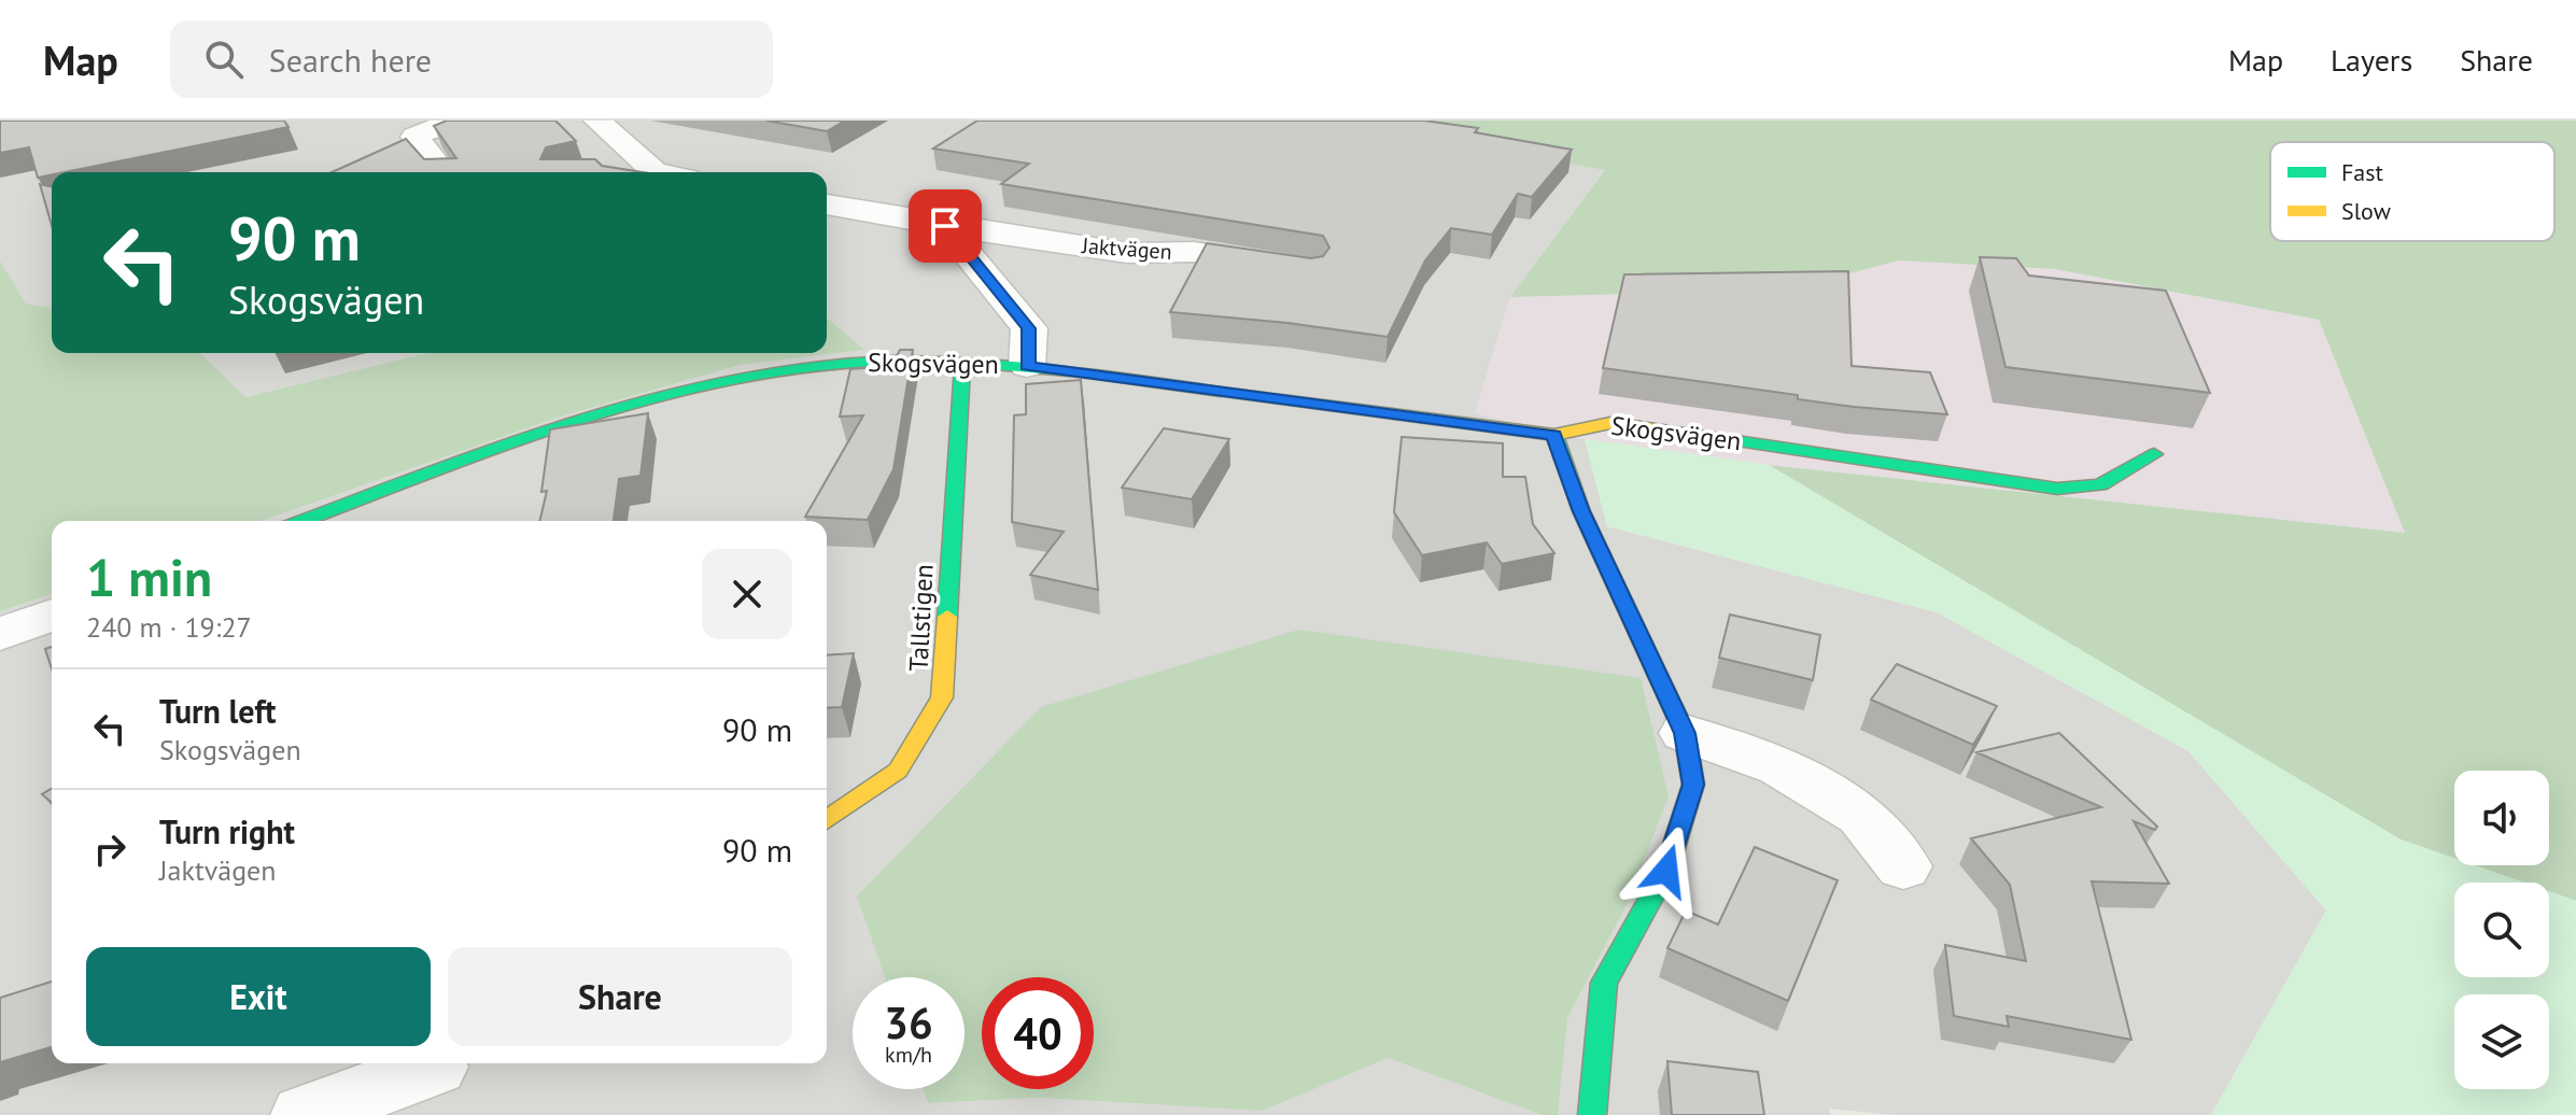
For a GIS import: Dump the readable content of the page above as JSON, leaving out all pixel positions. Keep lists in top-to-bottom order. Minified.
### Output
{"streets":{"street":["Jaktvägen","Skogsvägen","Tallstigen"]},"crossings":[["Skogsvägen","Tallstigen"]],"legend":["Fast","Slow"],"page":{"header":"Map","search":"Search here","nav":["Map","Layers","Share"],"turn":["90 m","Skogsvägen"],"heading":["1 min","240 m · 19:27"],"list":[{"name":"Turn left","note":"Skogsvägen","value":"90 m"},{"name":"Turn right","note":"Jaktvägen","value":"90 m"}],"buttons":["Exit","Share"],"speed":"36 km/h","limit":"40"}}
